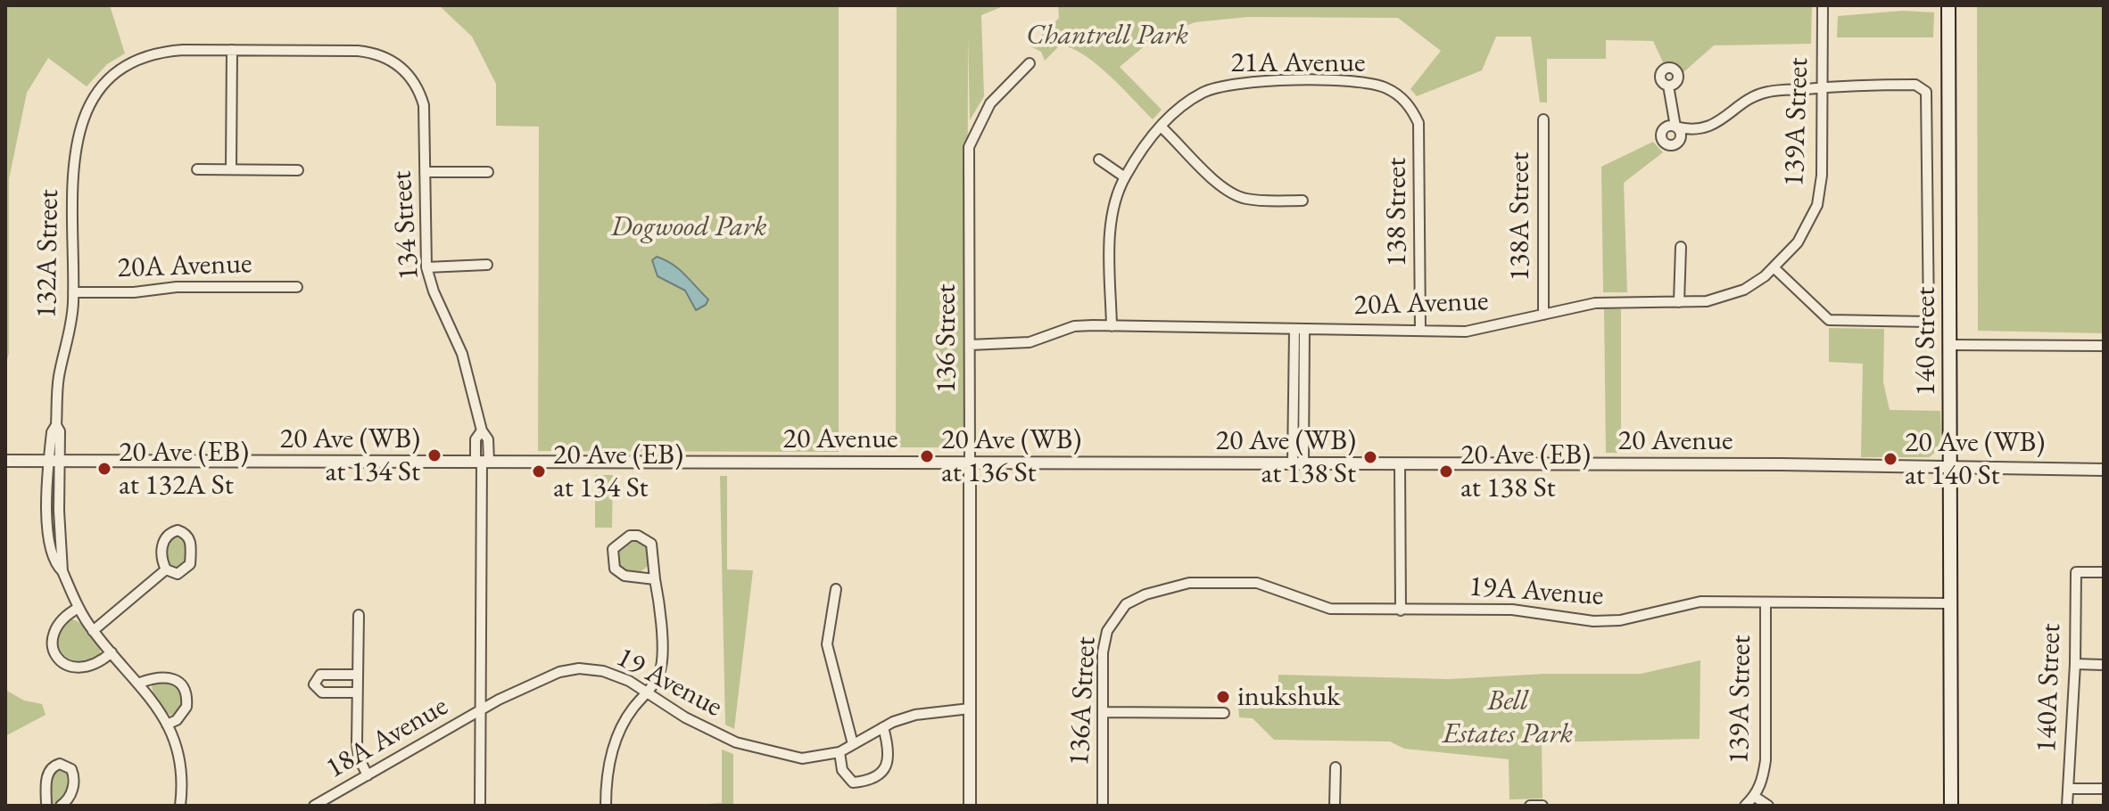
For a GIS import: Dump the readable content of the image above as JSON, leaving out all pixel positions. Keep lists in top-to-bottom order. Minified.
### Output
{"streets":{"main road":["140 Street"],"street":["21A Avenue","139A Street","138 Street","138A Street","134 Street","132A Street","20A Avenue","136 Street","20 Avenue","19A Avenue","19 Avenue","140A Street","136A Street","18A Avenue"]},"crossings":[["21A Avenue","138 Street"],["139A Street","20A Avenue"],["139A Street","19A Avenue"],["138 Street","20A Avenue"],["138A Street","20A Avenue"],["134 Street","132A Street"],["134 Street","20 Avenue"],["134 Street","19 Avenue"],["134 Street","18A Avenue"],["132A Street","20A Avenue"],["132A Street","20 Avenue"],["20A Avenue","136 Street"],["136 Street","20 Avenue"],["136 Street","19 Avenue"],["140 Street","20 Avenue"],["140 Street","19A Avenue"],["19A Avenue","136A Street"],["19 Avenue","18A Avenue"]],"parks":["Chantrell Park","Dogwood Park","Bell Estates Park"],"places":["20 Ave (WB) at 134 St","20 Ave (WB) at 136 St","20 Ave (WB) at 138 St","20 Ave (WB) at 140 St","20 Ave (EB) at 132A St","20 Ave (EB) at 134 St","20 Ave (EB) at 138 St","inukshuk"]}
